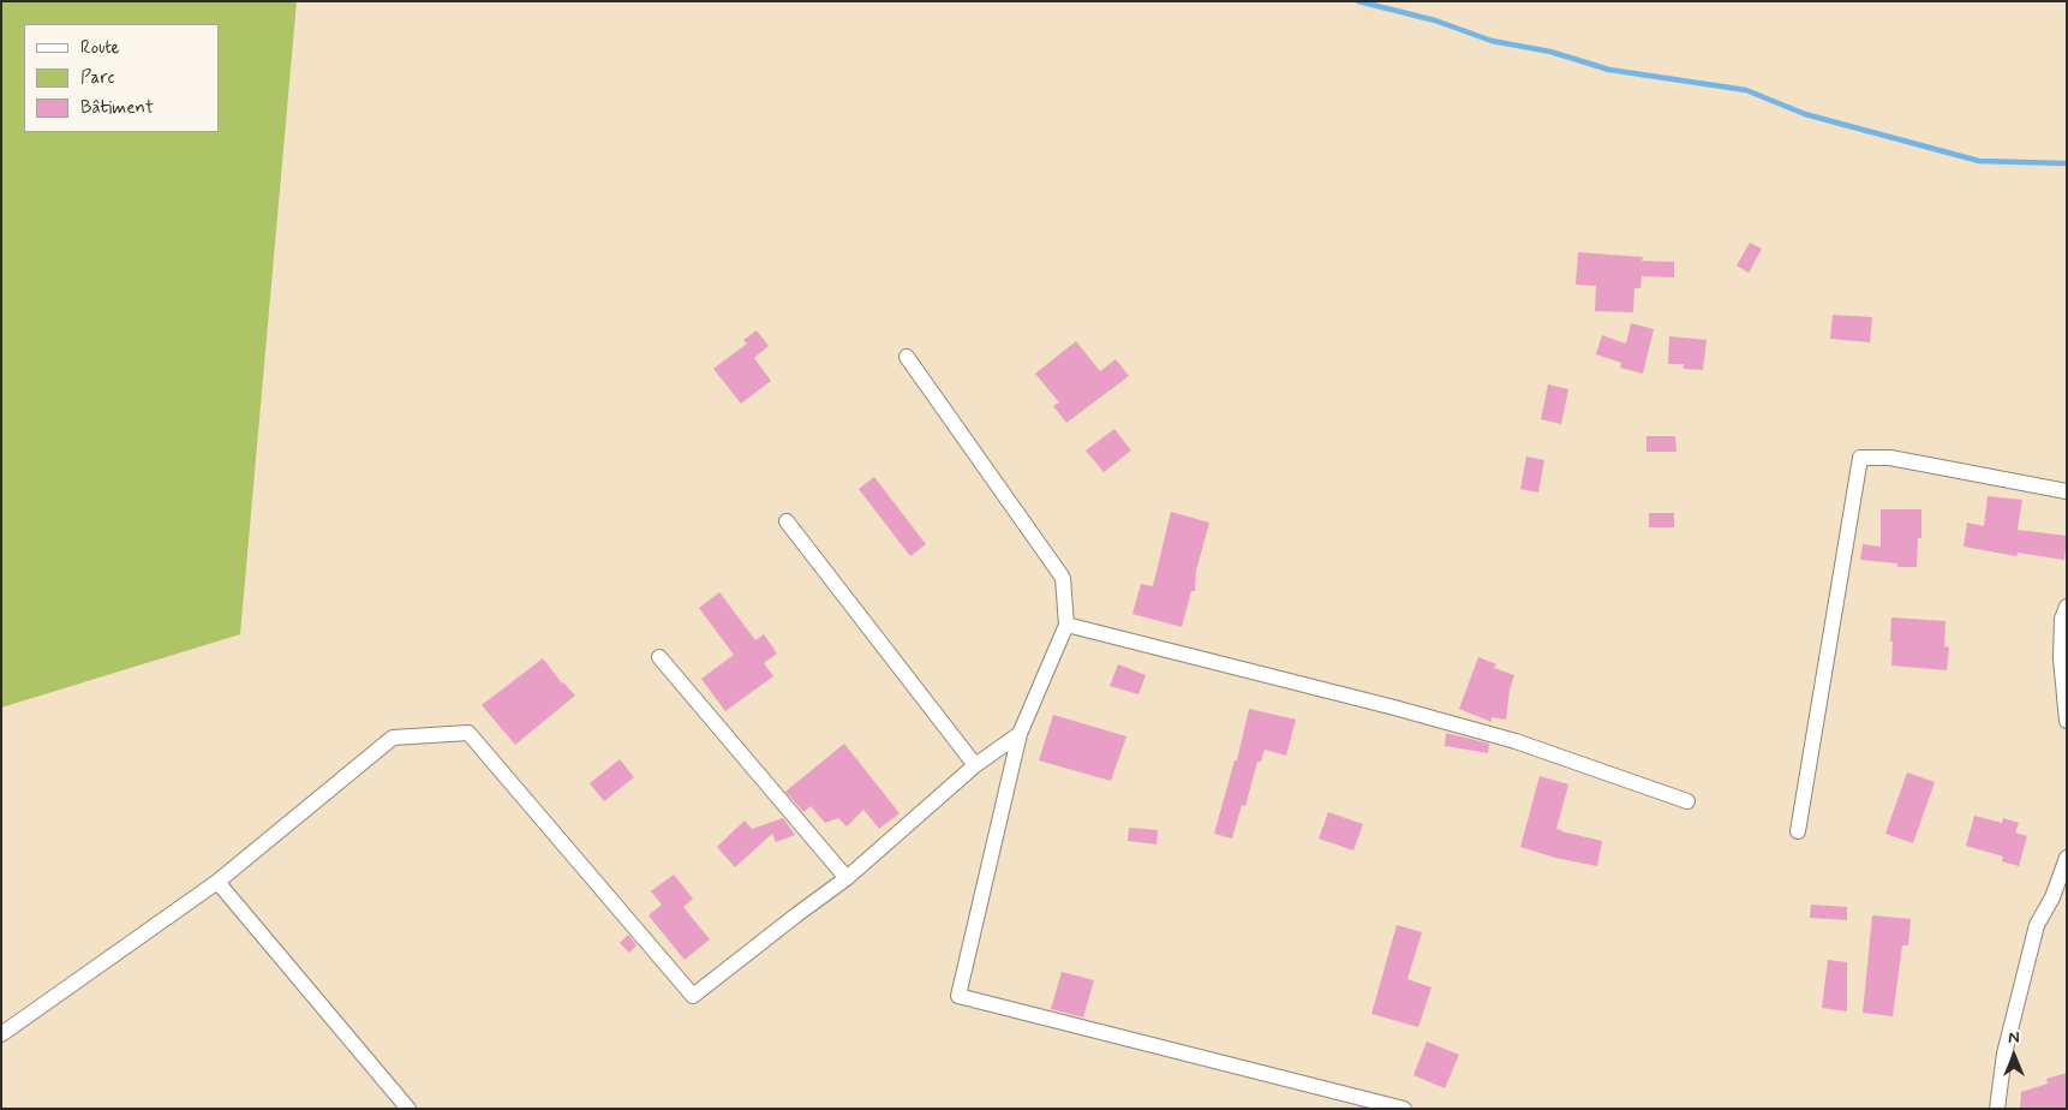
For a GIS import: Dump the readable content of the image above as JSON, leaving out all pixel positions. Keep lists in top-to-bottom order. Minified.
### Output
{"legend":["Route","Parc","Bâtiment"],"north":"top"}
